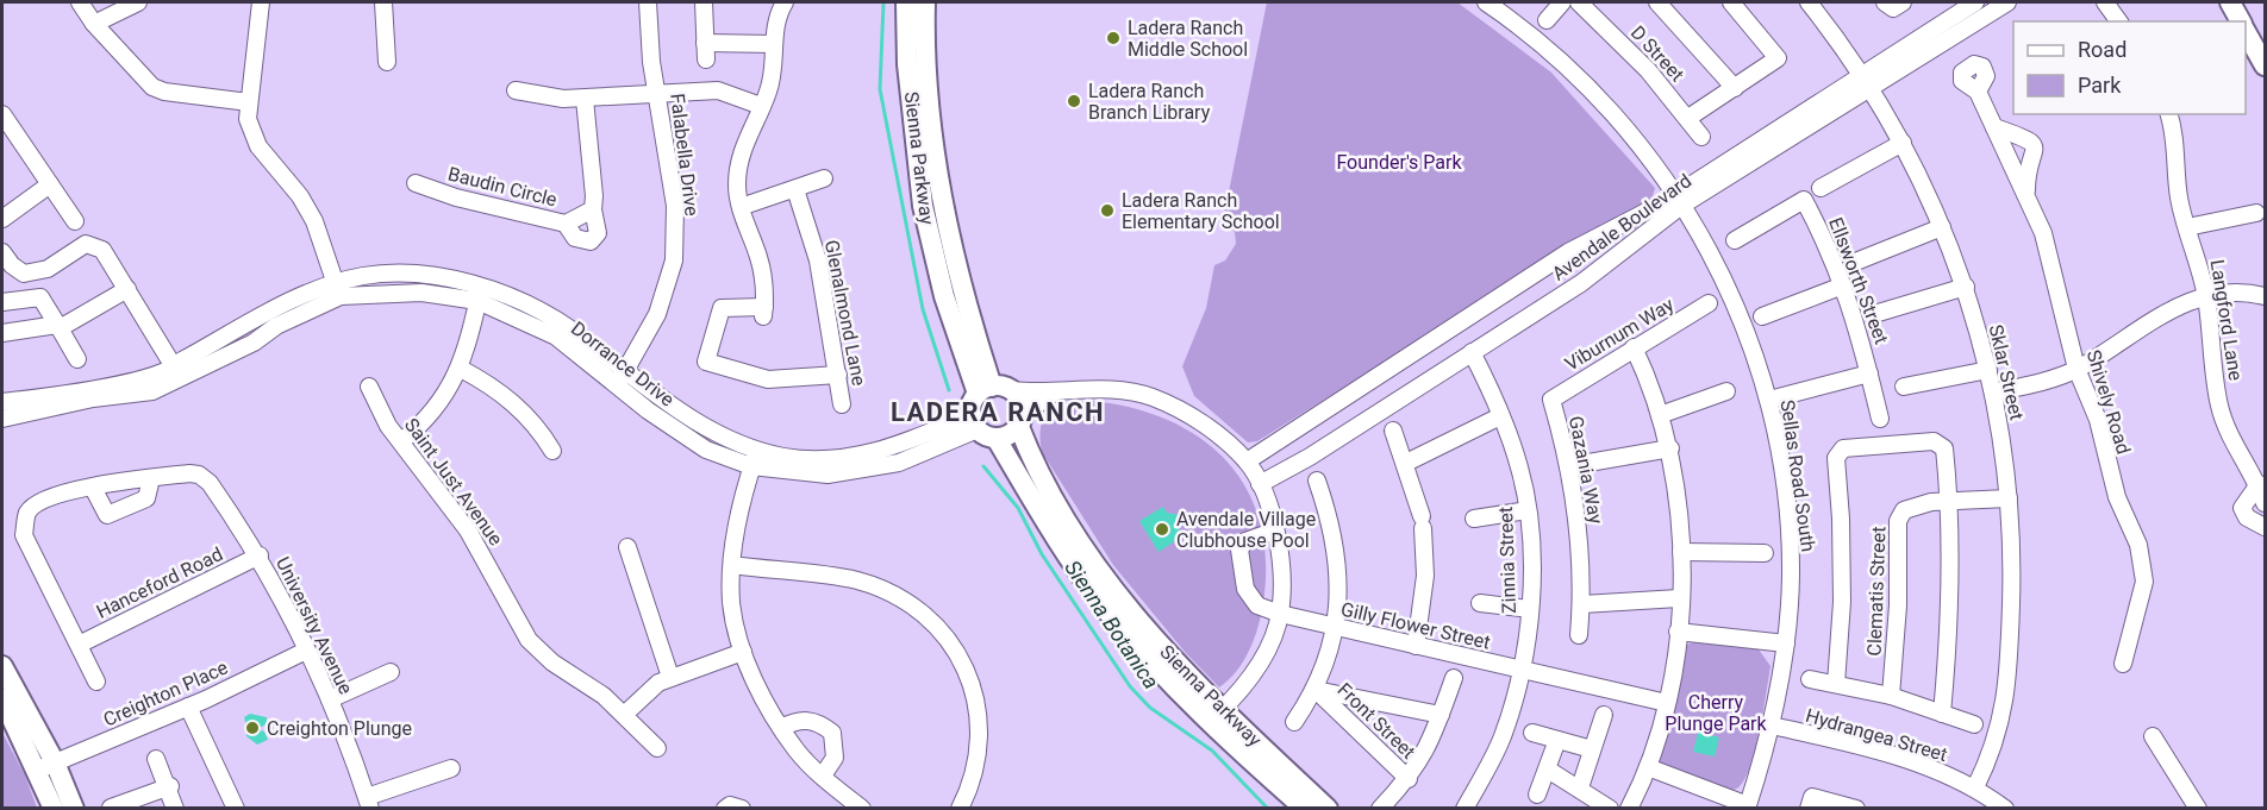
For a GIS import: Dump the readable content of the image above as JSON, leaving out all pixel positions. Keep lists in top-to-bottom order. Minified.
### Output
{"streets":{"main road":["Sienna Parkway"],"street":["D Street","Falabella Drive","Baudin Circle","Avendale Boulevard","Ellsworth Street","Glenalmond Lane","Langford Lane","Viburnum Way","Dorrance Drive","Sklar Street","Shively Road","Gazania Way","Sellas Road South","Saint Just Avenue","Zinnia Street","Hanceford Road","Clematis Street","University Avenue","Gilly Flower Street","Creighton Place","Front Street","Hydrangea Street"]},"crossings":[["Falabella Drive","Dorrance Drive"],["Sienna Parkway","Dorrance Drive"],["Avendale Boulevard","Sklar Street"],["Avendale Boulevard","Sellas Road South"],["Avendale Boulevard","Zinnia Street"],["Viburnum Way","Gazania Way"],["Sklar Street","Clematis Street"],["Sklar Street","Hydrangea Street"],["Sellas Road South","Hydrangea Street"],["Zinnia Street","Gilly Flower Street"],["Hanceford Road","University Avenue"],["University Avenue","Creighton Place"]],"districts":["LADERA RANCH"],"water":["Sienna Botanica"],"parks":["Founder's Park","Cherry Plunge Park"],"places":["Ladera Ranch Middle School","Ladera Ranch Branch Library","Ladera Ranch Elementary School","Avendale Village Clubhouse Pool","Creighton Plunge"],"legend":["Road","Park"]}
